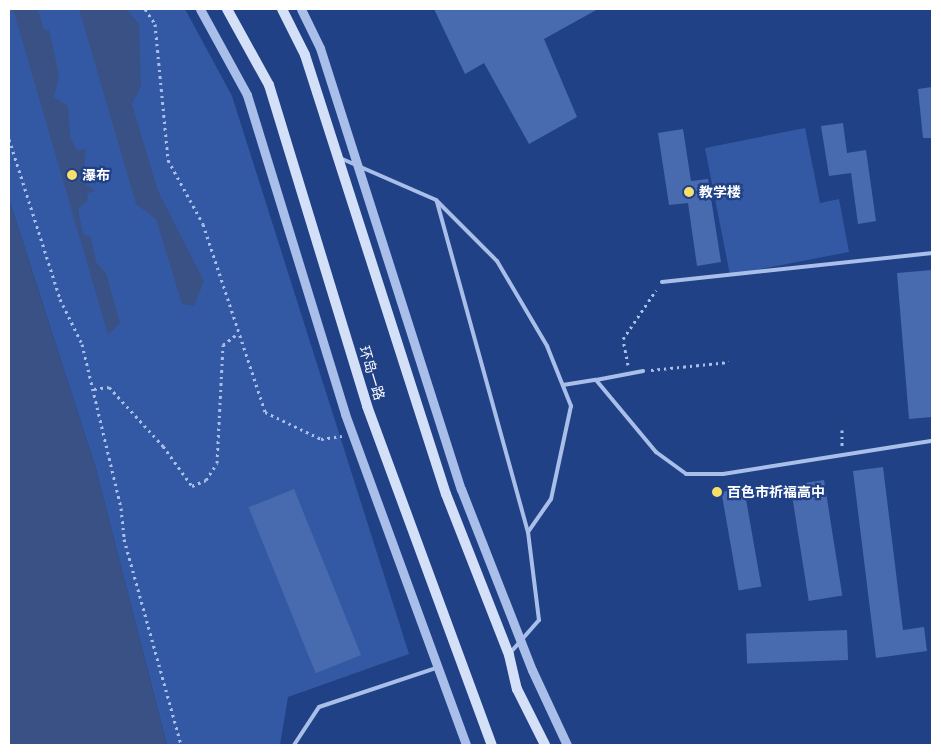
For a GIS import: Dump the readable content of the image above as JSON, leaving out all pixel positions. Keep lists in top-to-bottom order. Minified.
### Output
{"streets":{"main road":["环岛一路"]},"places":["瀑布","教学楼","百色市祈福高中"]}
